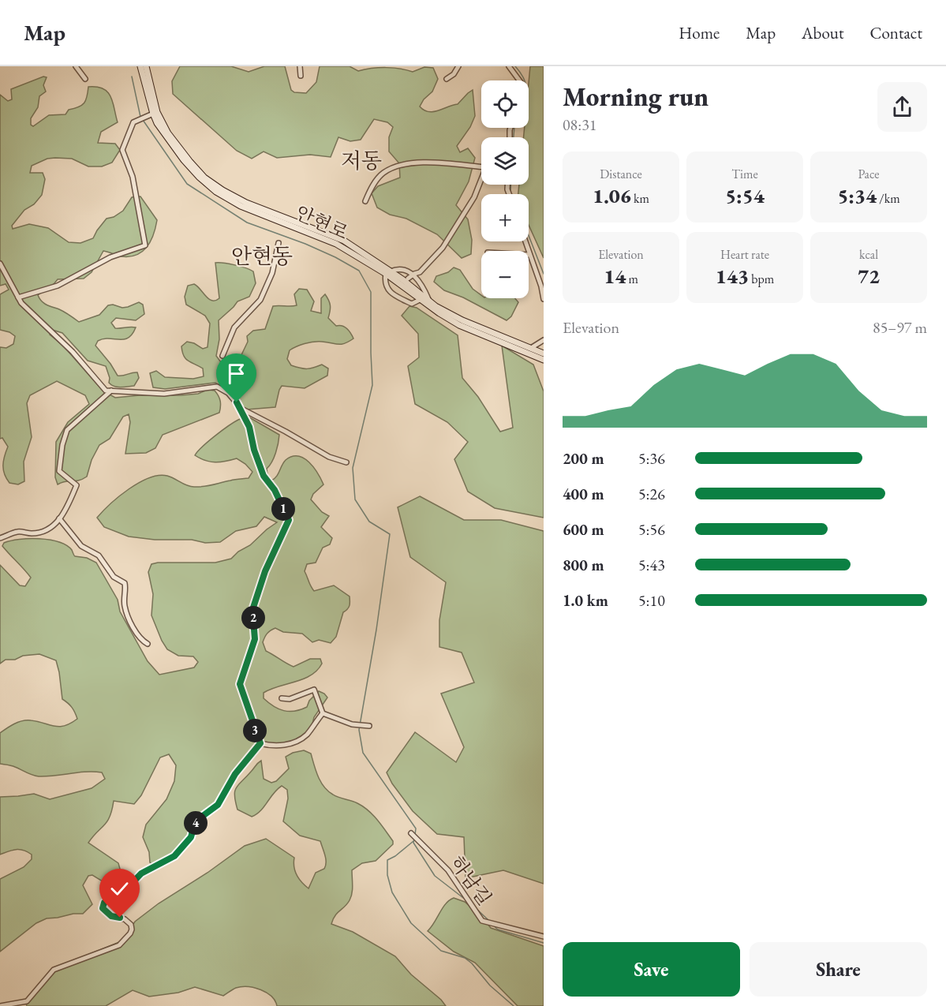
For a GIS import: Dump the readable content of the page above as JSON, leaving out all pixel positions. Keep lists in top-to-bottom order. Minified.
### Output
{"streets":{"street":["안현로","하남길"]},"districts":["저동","안현동"],"page":{"header":"Map","nav":["Home","Map","About","Contact"],"heading":["Morning run","08:31"],"map_buttons":["+","−"],"stats":[["Distance","1.06 km"],["Time","5:54"],["Pace","5:34 /km"],["Elevation","14 m"],["Heart rate","143 bpm"],["kcal","72"]],"chart":["Elevation","85–97 m"],"list":[{"name":"200 m","note":"5:36"},{"name":"400 m","note":"5:26"},{"name":"600 m","note":"5:56"},{"name":"800 m","note":"5:43"},{"name":"1.0 km","note":"5:10"}],"pins":["1","2","3","4"],"buttons":["Save","Share"]}}
